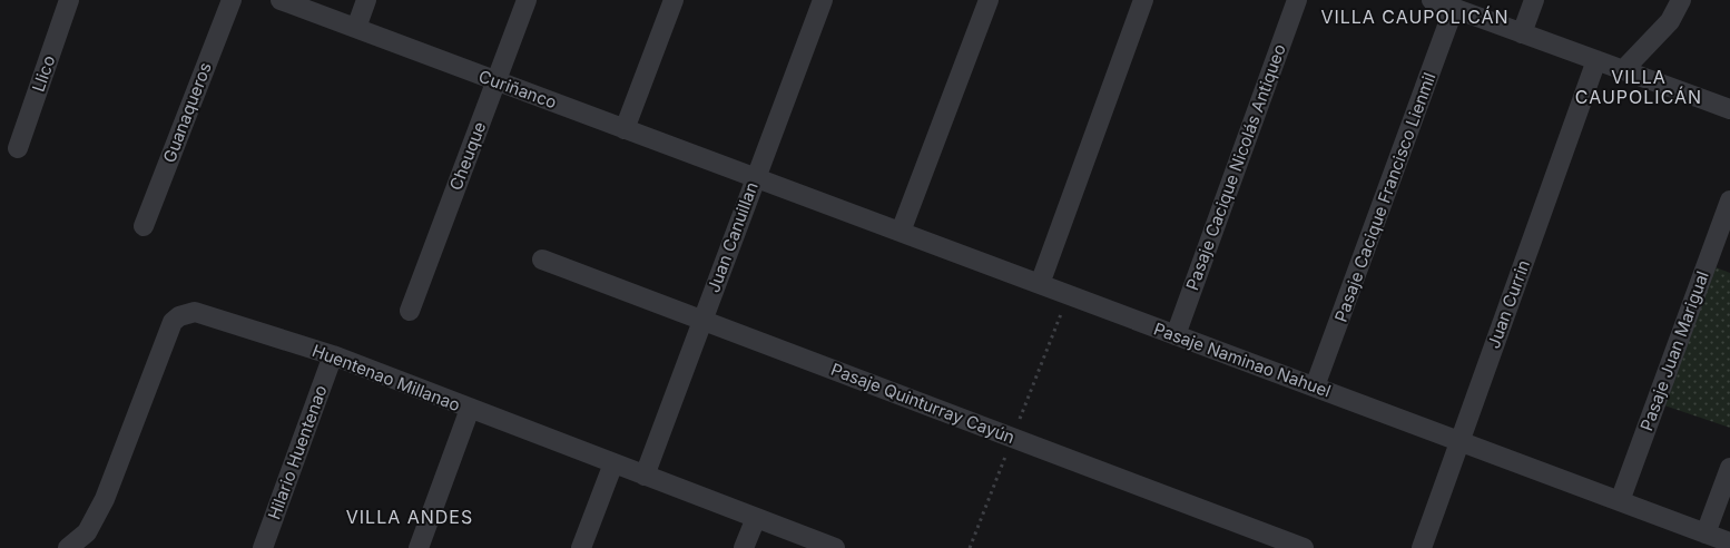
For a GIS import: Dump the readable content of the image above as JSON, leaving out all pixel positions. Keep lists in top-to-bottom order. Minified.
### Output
{"streets":{"street":["Llico","Curiñanco","Guanaqueros","Cheuque","Pasaje Cacique Nicolás Antiqueo","Pasaje Cacique Francisco Lienmil","Juan Canuillan","Juan Currin","Pasaje Juan Marigual","Pasaje Naminao Nahuel","Huentenao Millanao","Pasaje Quinturray Cayún","Hilario Huentenao"]},"crossings":[["Curiñanco","Cheuque"],["Curiñanco","Juan Canuillan"],["Curiñanco","Pasaje Naminao Nahuel"],["Pasaje Cacique Nicolás Antiqueo","Pasaje Naminao Nahuel"],["Pasaje Cacique Francisco Lienmil","Pasaje Naminao Nahuel"],["Juan Canuillan","Pasaje Naminao Nahuel"],["Juan Canuillan","Huentenao Millanao"],["Juan Canuillan","Pasaje Quinturray Cayún"],["Juan Currin","Pasaje Naminao Nahuel"],["Pasaje Juan Marigual","Pasaje Naminao Nahuel"],["Huentenao Millanao","Hilario Huentenao"]],"districts":["VILLA CAUPOLICÁN","VILLA CAUPOLICÁN","VILLA ANDES"]}
